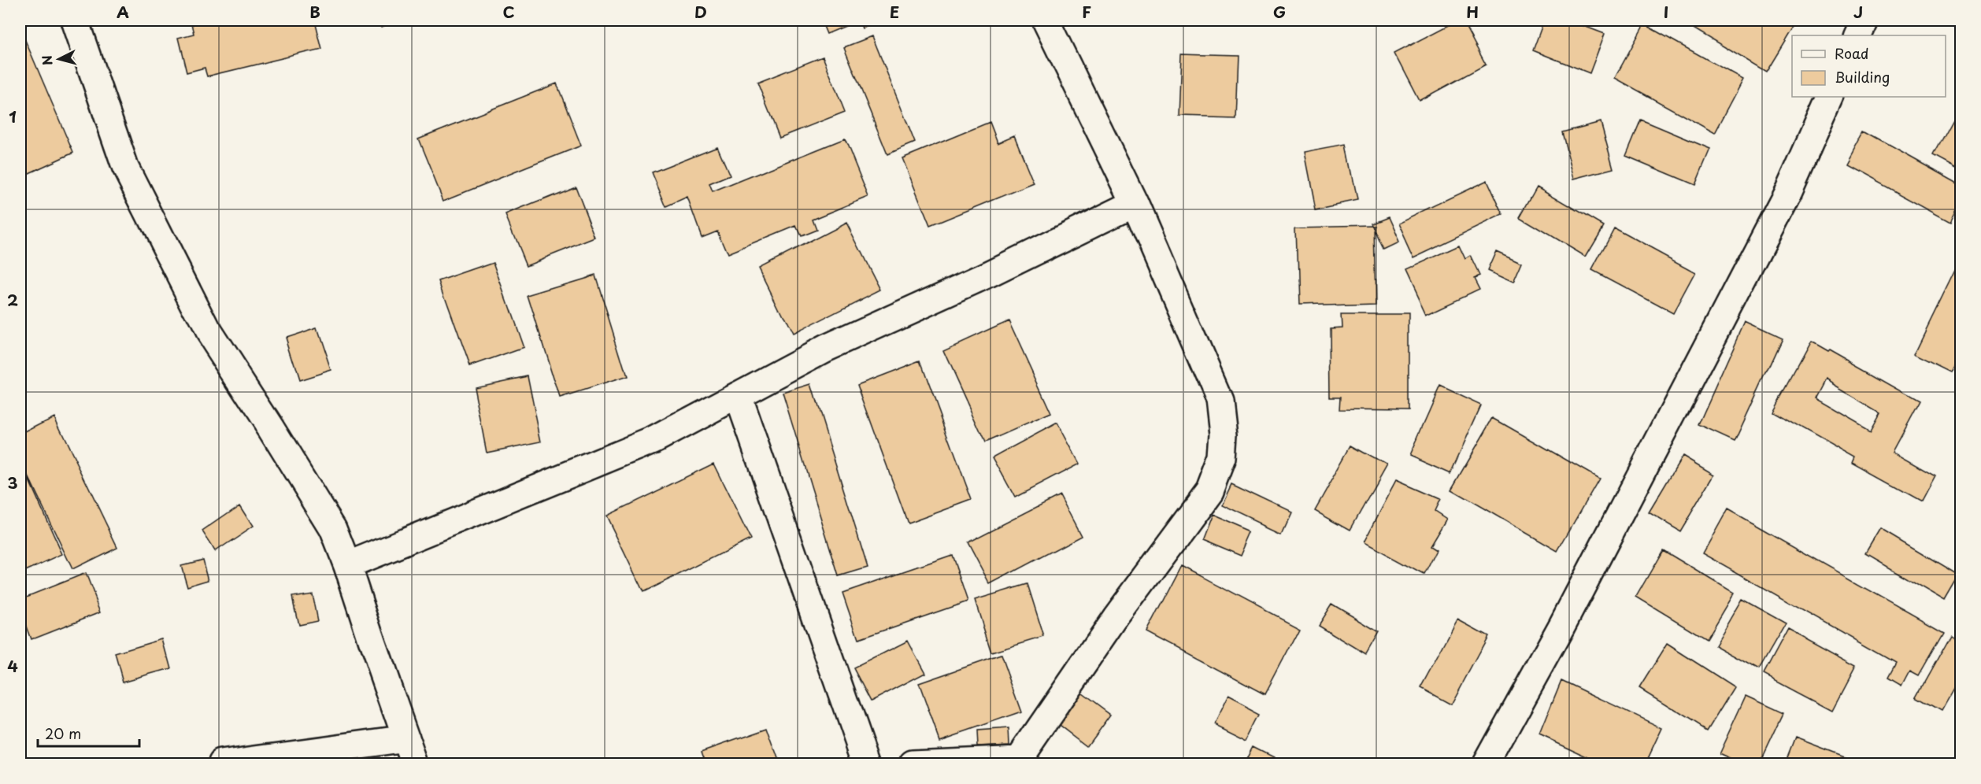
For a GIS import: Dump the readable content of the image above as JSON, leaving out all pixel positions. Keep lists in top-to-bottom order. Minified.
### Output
{"legend":["Road","Building"],"scale_bar":"20 m","north":"left","grid":{"columns":["A","B","C","D","E","F","G","H","I","J"],"rows":["1","2","3","4"]}}
